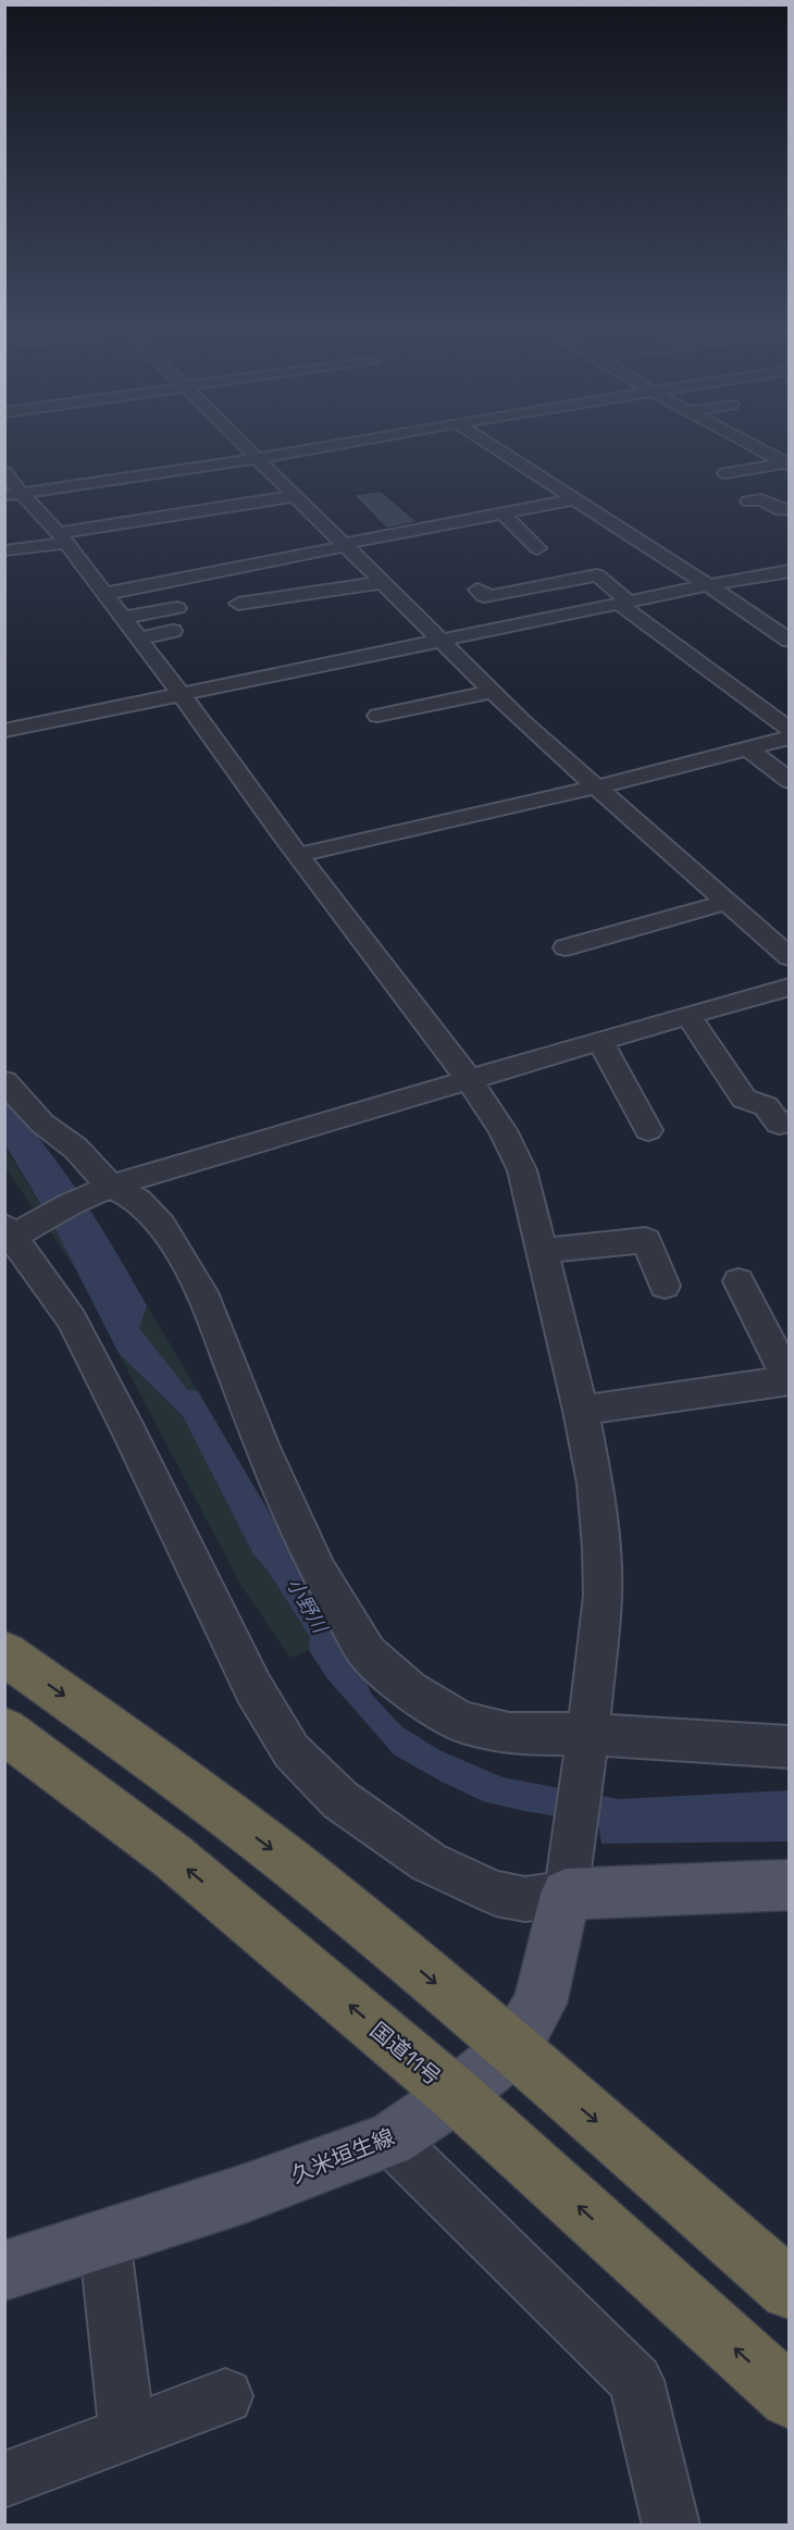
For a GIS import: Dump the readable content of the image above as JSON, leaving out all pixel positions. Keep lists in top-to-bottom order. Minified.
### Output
{"streets":{"highway":["国道11号"],"main road":["久米垣生線"]},"crossings":[["国道11号","久米垣生線"]],"water":["小野川"]}
